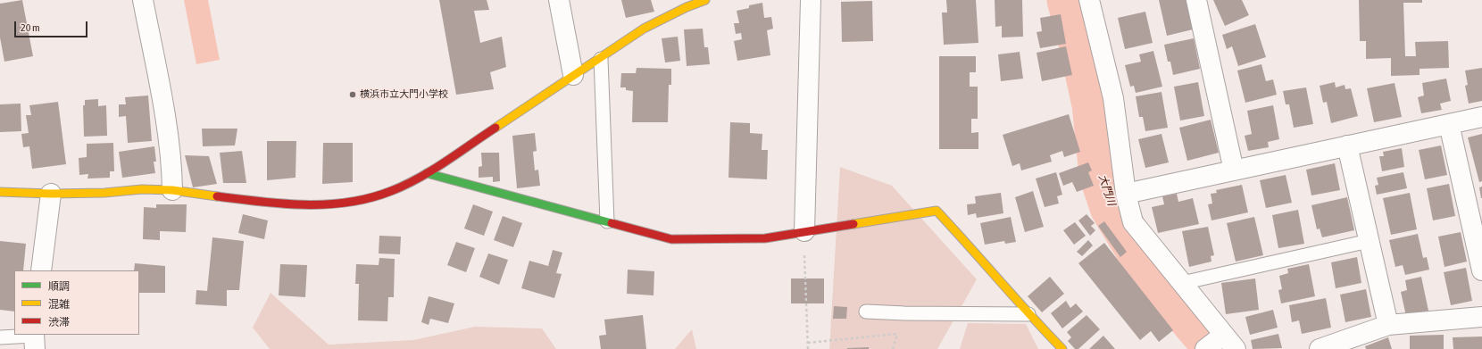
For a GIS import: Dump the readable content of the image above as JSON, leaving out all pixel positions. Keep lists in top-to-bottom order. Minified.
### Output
{"water":["大門川"],"places":["横浜市立大門小学校"],"legend":["順調","混雑","渋滞"],"scale_bar":"20 m"}
